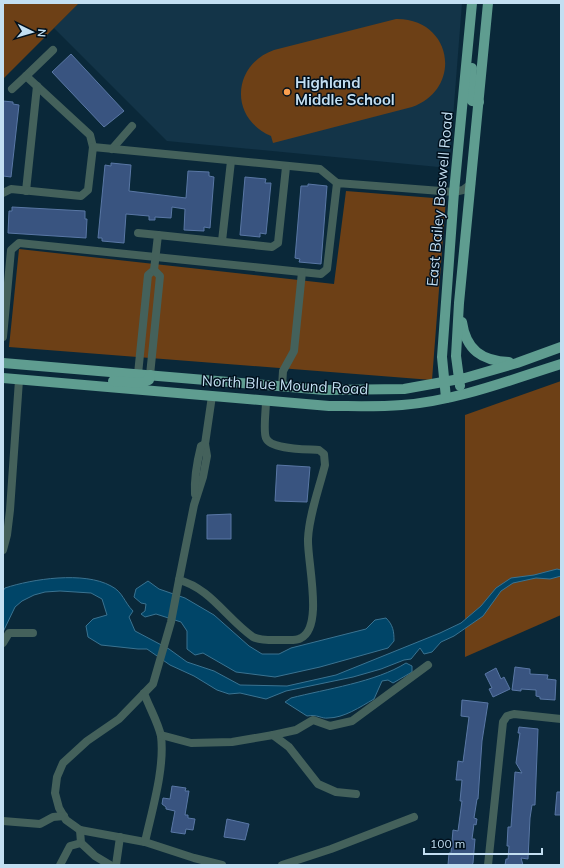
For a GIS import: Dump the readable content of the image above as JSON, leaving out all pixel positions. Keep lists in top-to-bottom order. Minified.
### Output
{"streets":{"main road":["East Bailey Boswell Road","North Blue Mound Road"]},"crossings":[["East Bailey Boswell Road","North Blue Mound Road"]],"places":["Highland Middle School"],"scale_bar":"100 m","north":"right"}
